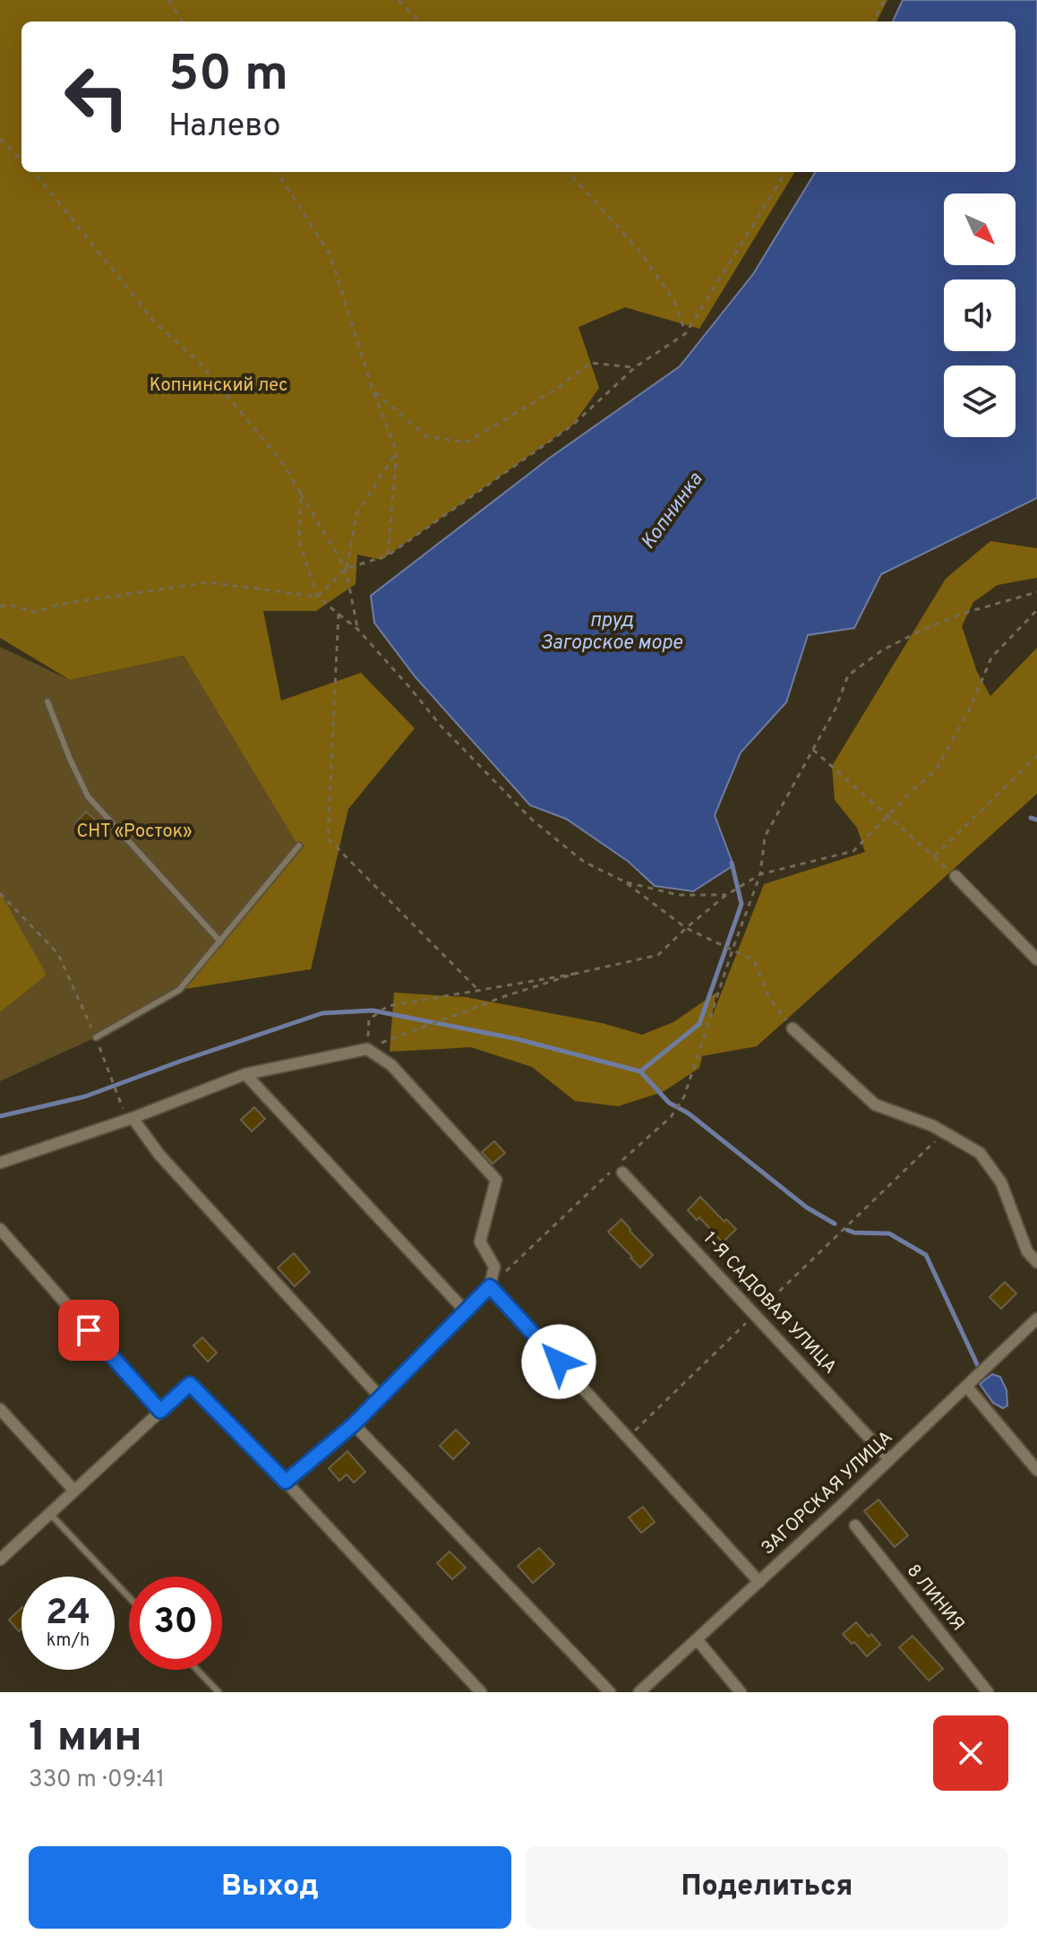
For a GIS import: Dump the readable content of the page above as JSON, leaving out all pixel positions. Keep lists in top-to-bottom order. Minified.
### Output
{"streets":{"street":["1-Я САДОВАЯ УЛИЦА","ЗАГОРСКАЯ УЛИЦА","8 ЛИНИЯ"]},"crossings":[["1-Я САДОВАЯ УЛИЦА","ЗАГОРСКАЯ УЛИЦА"]],"water":["Копнинка","пруд Загорское море"],"parks":["Копнинский лес","СНТ «Росток»"],"north":"bottom right","page":{"turn":["50 m","Налево"],"speed":"24 km/h","limit":"30","heading":["1 мин","330 m · 09:41"],"buttons":["Выход","Поделиться"]}}
